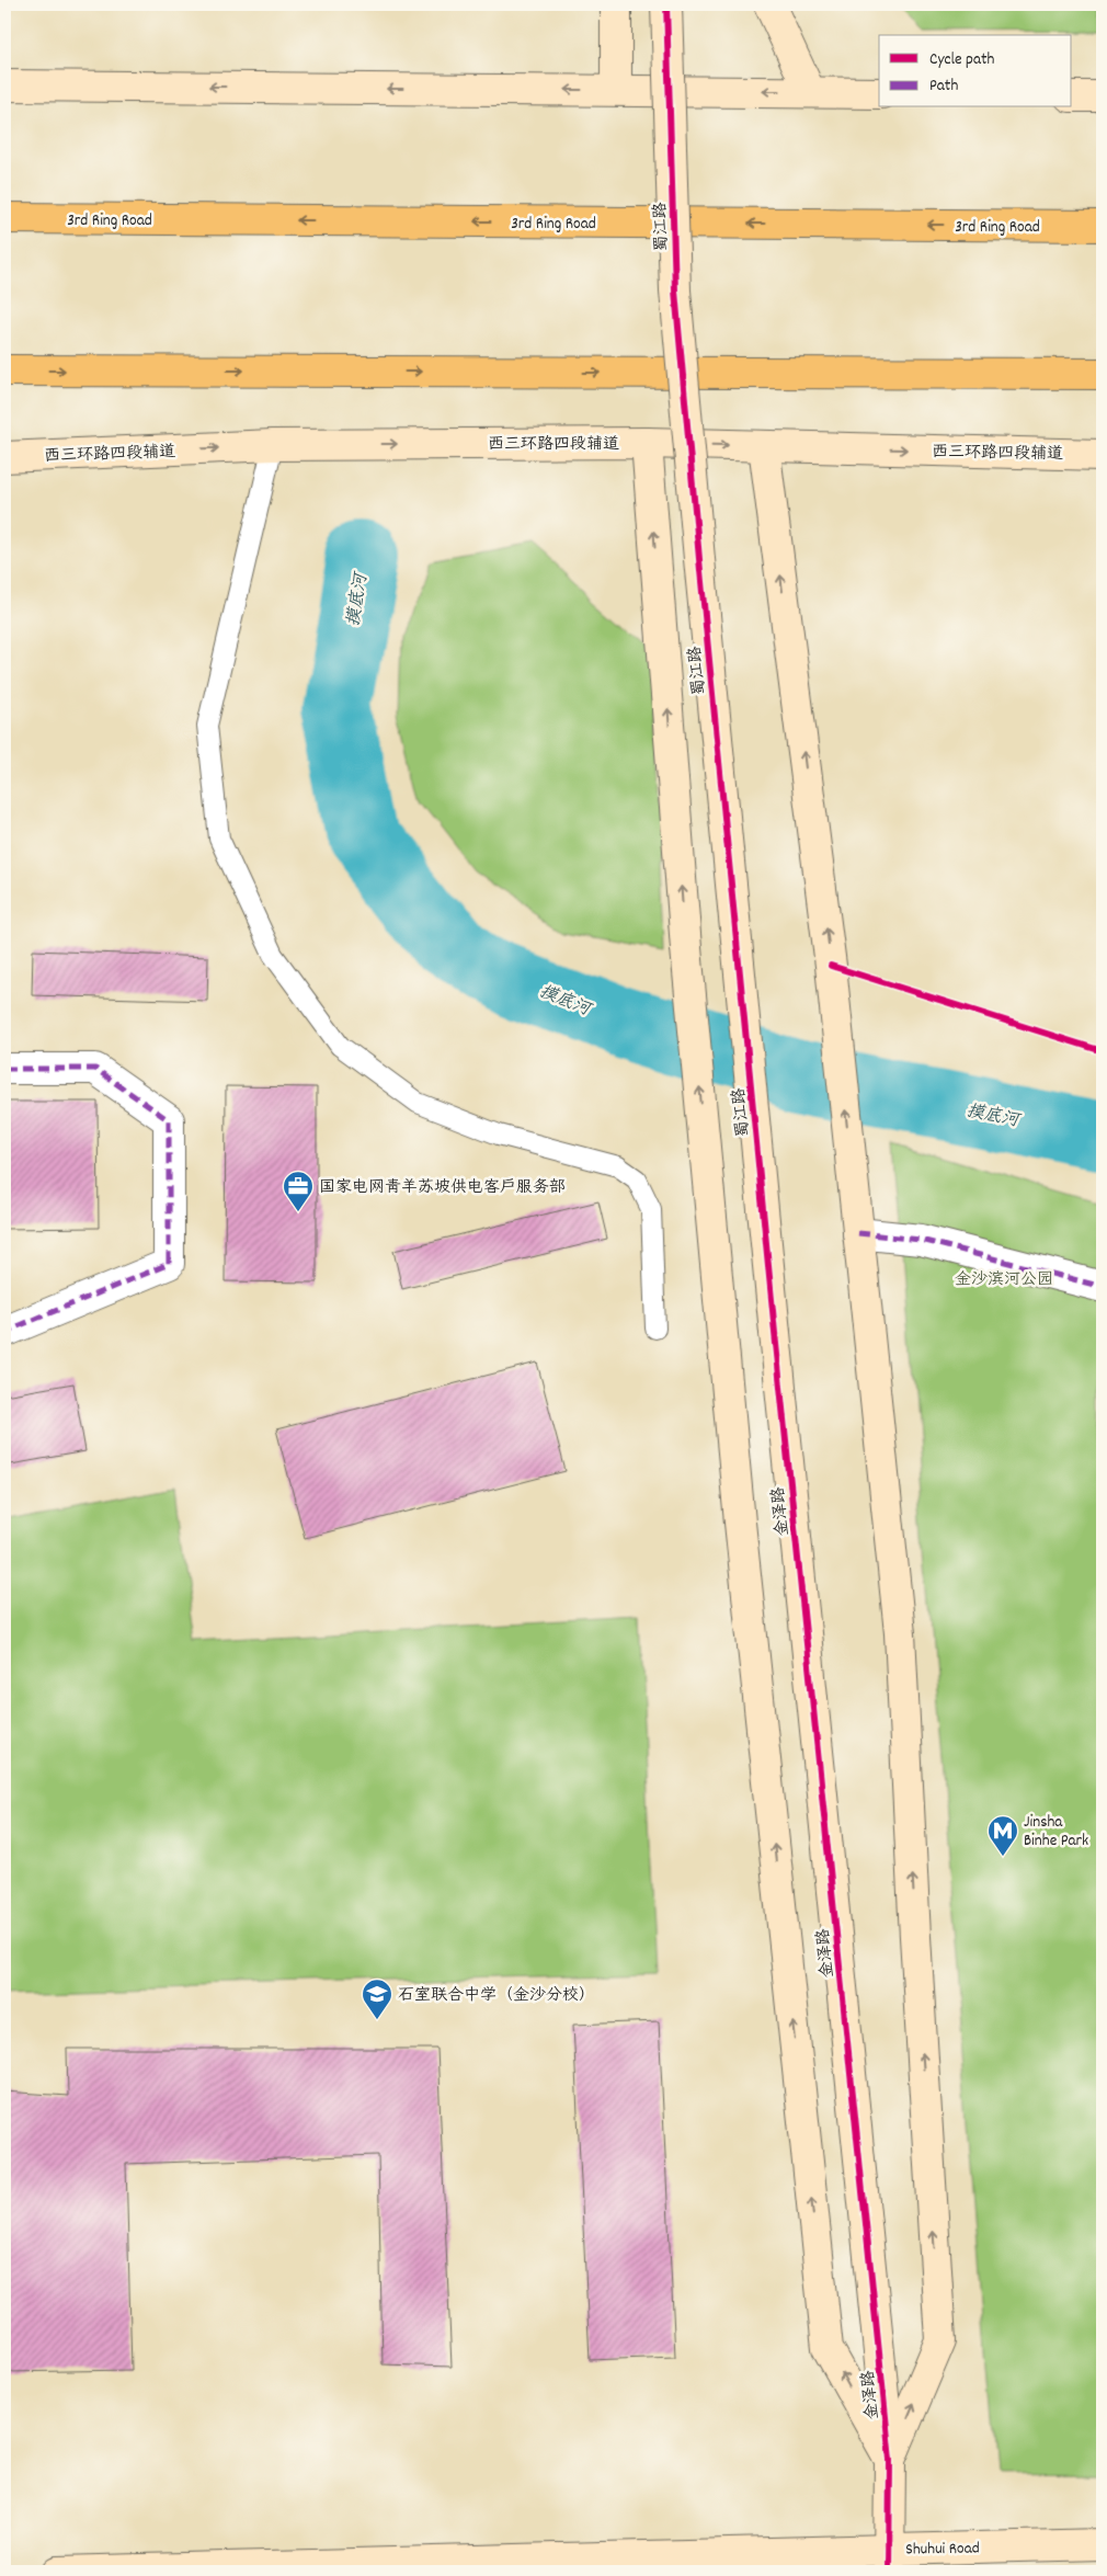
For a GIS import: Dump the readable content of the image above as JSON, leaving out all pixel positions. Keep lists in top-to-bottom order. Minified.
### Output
{"streets":{"highway":["3rd Ring Road"],"street":["蜀江路","西三环路四段辅道","金泽路","Shuhui Road"]},"crossings":[["蜀江路","金泽路"],["金泽路","Shuhui Road"]],"one_way":["西三环路四段辅道"],"water":["摸底河"],"parks":["金沙滨河公园"],"places":{"office":["国家电网青羊苏坡供电客户服务部"],"metro station":["Jinsha Binhe Park"],"school or university":["石室联合中学（金沙分校）"]},"legend":["Cycle path","Path"]}
